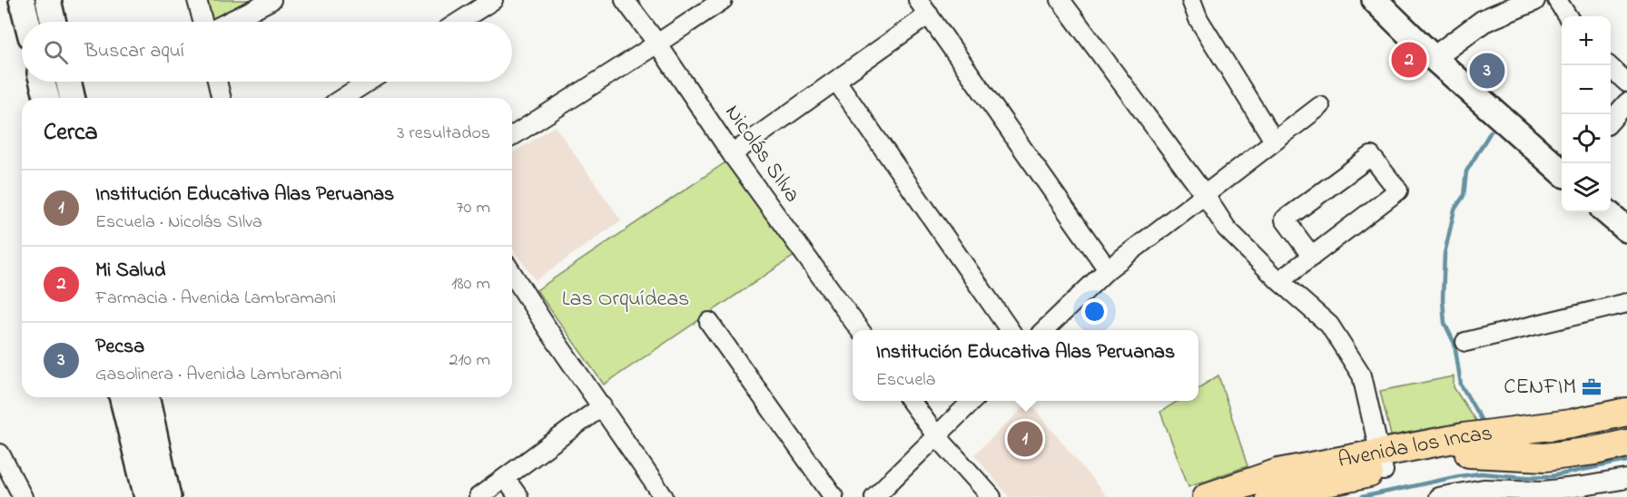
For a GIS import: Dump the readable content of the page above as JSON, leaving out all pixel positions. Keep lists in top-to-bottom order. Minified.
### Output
{"streets":{"main road":["Avenida los Incas"],"street":["Nicolás SIlva"]},"parks":["Las Orquídeas"],"places":{"office":["CENFIM"]},"page":{"map_buttons":["+","−"],"search":"Buscar aquí","pins":["2","3","1"],"heading":["Cerca","3 resultados"],"list":[{"mark":"1","name":"Institución Educativa Alas Peruanas","note":"Escuela · Nicolás SIlva","value":"70 m"},{"mark":"2","name":"Mi Salud","note":"Farmacia · Avenida Lambramani","value":"180 m"},{"mark":"3","name":"Pecsa","note":"Gasolinera · Avenida Lambramani","value":"210 m"}],"popup":["Institución Educativa Alas Peruanas","Escuela"]}}
